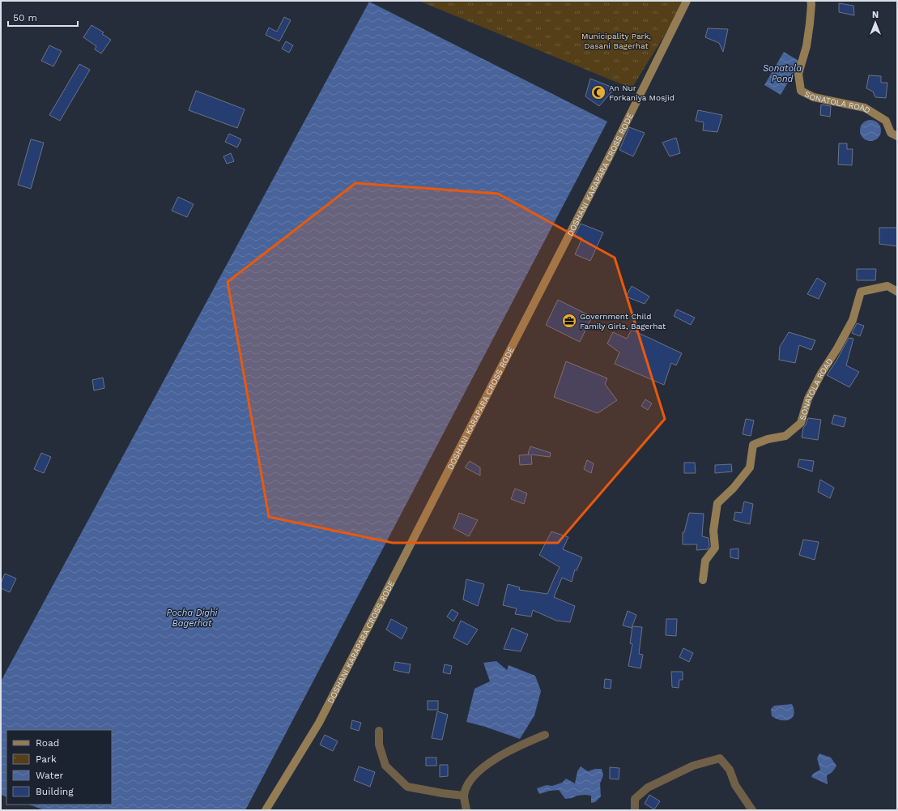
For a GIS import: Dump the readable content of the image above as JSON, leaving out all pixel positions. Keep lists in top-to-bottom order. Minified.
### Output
{"streets":{"street":["SONATOLA ROAD","DOSHANI KARAPARA CROSS RODE"]},"water":["Sonatola Pond","Pocha Dighi Bagerhat"],"parks":["Municipality Park, Dasani Bagerhat"],"places":{"mosque":["An Nur Forkaniya Mosjid"],"office":["Government Child Family Girls, Bagerhat"]},"legend":["Road","Park","Water","Building"],"scale_bar":"50 m","north":"top"}
